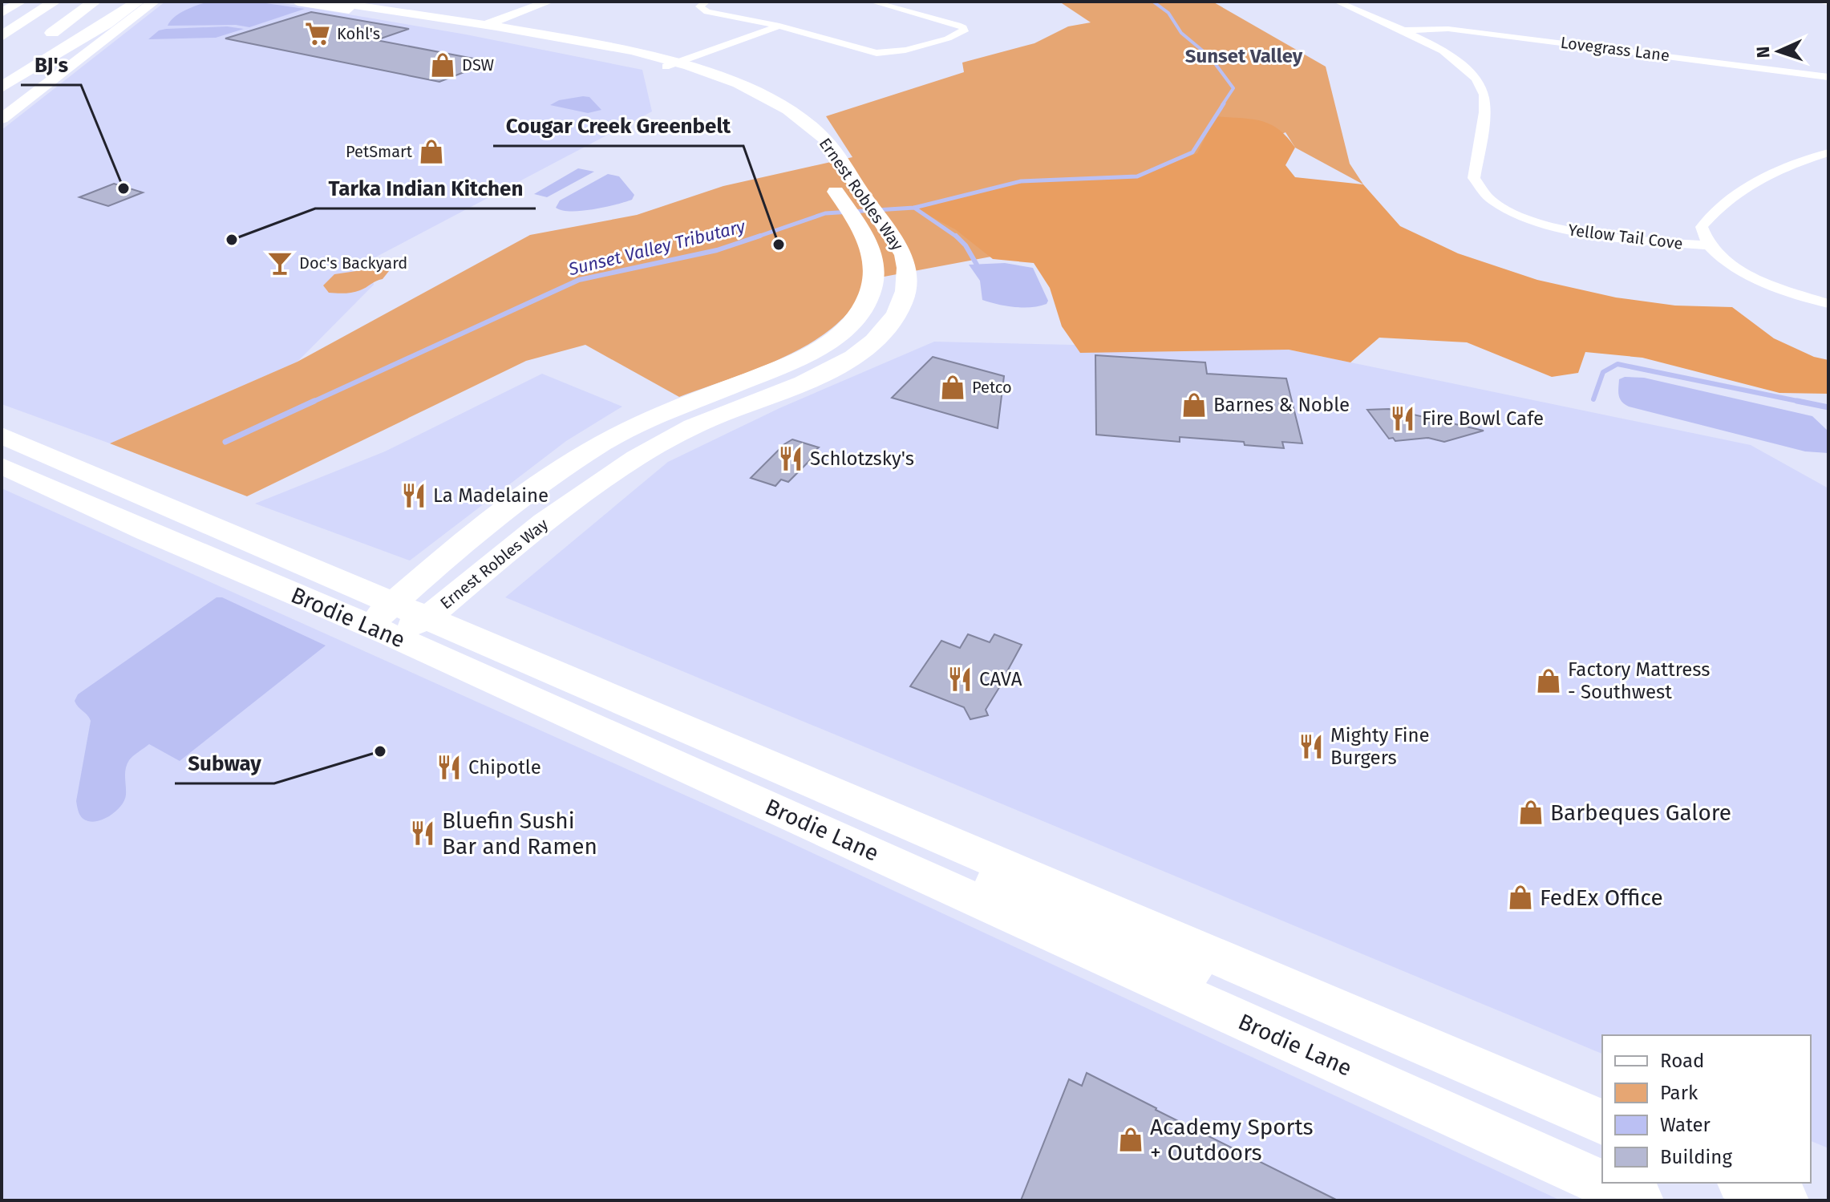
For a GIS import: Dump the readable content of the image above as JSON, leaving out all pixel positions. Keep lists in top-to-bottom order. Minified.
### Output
{"streets":{"street":["Lovegrass Lane","Ernest Robles Way","Yellow Tail Cove","Brodie Lane"]},"crossings":[["Lovegrass Lane","Yellow Tail Cove"],["Ernest Robles Way","Brodie Lane"]],"districts":["Sunset Valley"],"water":["Sunset Valley Tributary"],"places":{"supermarket":["Kohl's"],"shop":["DSW","PetSmart","Petco","Barnes & Noble","Factory Mattress - Southwest","Barbeques Galore","FedEx Office","Academy Sports + Outdoors"],"other":["BJ's","Tarka Indian Kitchen","Cougar Creek Greenbelt","Subway"],"bar":["Doc's Backyard"],"restaurant":["Fire Bowl Cafe","Schlotzsky's","La Madelaine","CAVA","Mighty Fine Burgers","Chipotle","Bluefin Sushi Bar and Ramen"]},"legend":["Road","Park","Water","Building"],"north":"left"}
